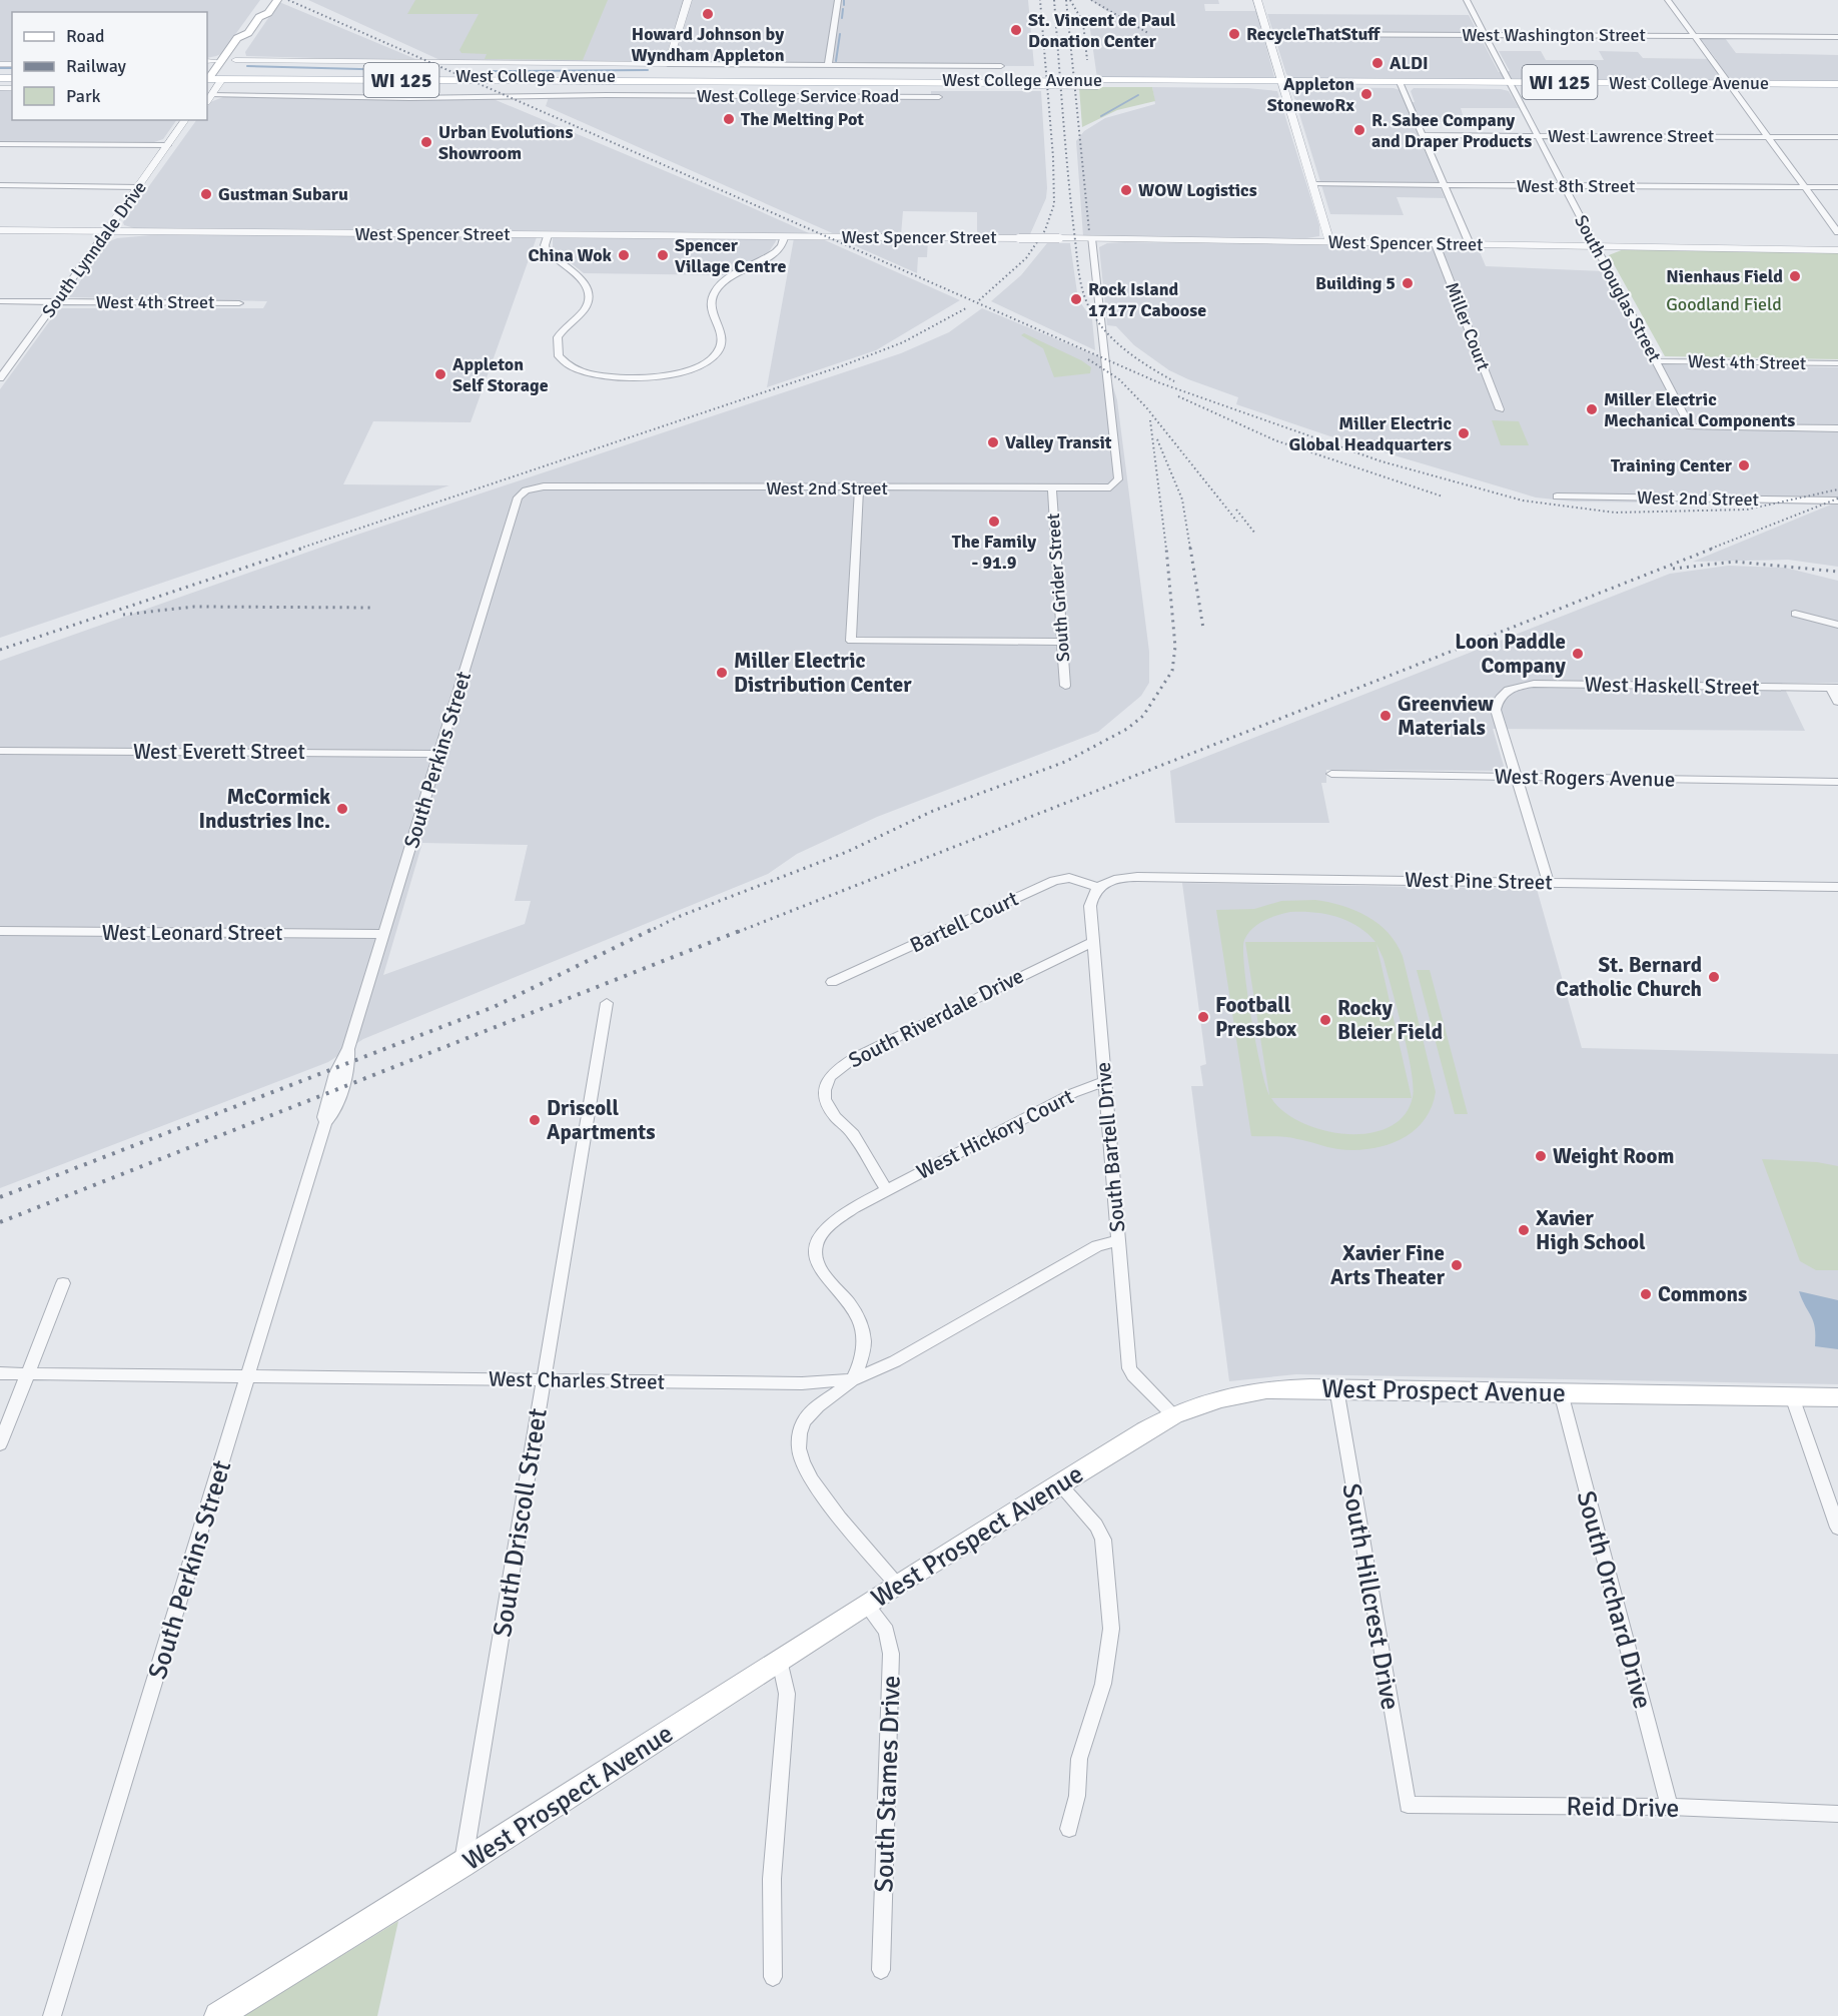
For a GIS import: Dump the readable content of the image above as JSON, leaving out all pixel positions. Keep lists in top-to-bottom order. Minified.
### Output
{"streets":{"main road":["West College Avenue","WI 125","West Prospect Avenue"],"street":["West Washington Street","West College Service Road","West Lawrence Street","West 8th Street","West Spencer Street","South Lynndale Drive","South Douglas Street","West 4th Street","Miller Court","West 2nd Street","South Grider Street","West Haskell Street","West Everett Street","South Perkins Street","West Rogers Avenue","West Pine Street","Bartell Court","West Leonard Street","South Riverdale Drive","West Hickory Court","South Bartell Drive","West Charles Street","South Driscoll Street","South Hillcrest Drive","South Orchard Drive","South Stames Drive","Reid Drive"]},"crossings":[["West Washington Street","South Douglas Street"],["West College Avenue","West College Service Road"],["West College Avenue","South Douglas Street"],["West Lawrence Street","South Douglas Street"],["West 8th Street","South Douglas Street"],["West Spencer Street","South Lynndale Drive"],["West Spencer Street","South Douglas Street"],["West Spencer Street","Miller Court"],["West Spencer Street","West 2nd Street"],["South Lynndale Drive","West 4th Street"],["South Douglas Street","West 4th Street"],["West 2nd Street","South Grider Street"],["West 2nd Street","South Perkins Street"],["West Haskell Street","West Rogers Avenue"],["West Everett Street","South Perkins Street"],["South Perkins Street","West Leonard Street"],["South Perkins Street","West Charles Street"],["West Pine Street","Bartell Court"],["West Pine Street","South Bartell Drive"],["Bartell Court","South Bartell Drive"],["South Riverdale Drive","West Hickory Court"],["South Riverdale Drive","South Bartell Drive"],["West Hickory Court","South Bartell Drive"],["South Bartell Drive","West Charles Street"],["South Bartell Drive","West Prospect Avenue"],["West Charles Street","South Driscoll Street"],["West Prospect Avenue","South Driscoll Street"],["West Prospect Avenue","South Hillcrest Drive"],["West Prospect Avenue","South Orchard Drive"],["West Prospect Avenue","South Stames Drive"],["South Hillcrest Drive","Reid Drive"],["South Orchard Drive","Reid Drive"]],"parks":["Goodland Field"],"places":["Howard Johnson by Wyndham Appleton","St. Vincent de Paul Donation Center","RecycleThatStuff","ALDI","Appleton StonewoRx","The Melting Pot","R. Sabee Company and Draper Products","Urban Evolutions Showroom","WOW Logistics","Gustman Subaru","China Wok","Spencer Village Centre","Nienhaus Field","Building 5","Rock Island 17177 Caboose","Appleton Self Storage","Miller Electric Mechanical Components","Miller Electric Global Headquarters","Valley Transit","Training Center","The Family - 91.9","Loon Paddle Company","Miller Electric Distribution Center","Greenview Materials","McCormick Industries Inc.","St. Bernard Catholic Church","Football Pressbox","Rocky Bleier Field","Driscoll Apartments","Weight Room","Xavier High School","Xavier Fine Arts Theater","Commons"],"legend":["Road","Railway","Park"]}
